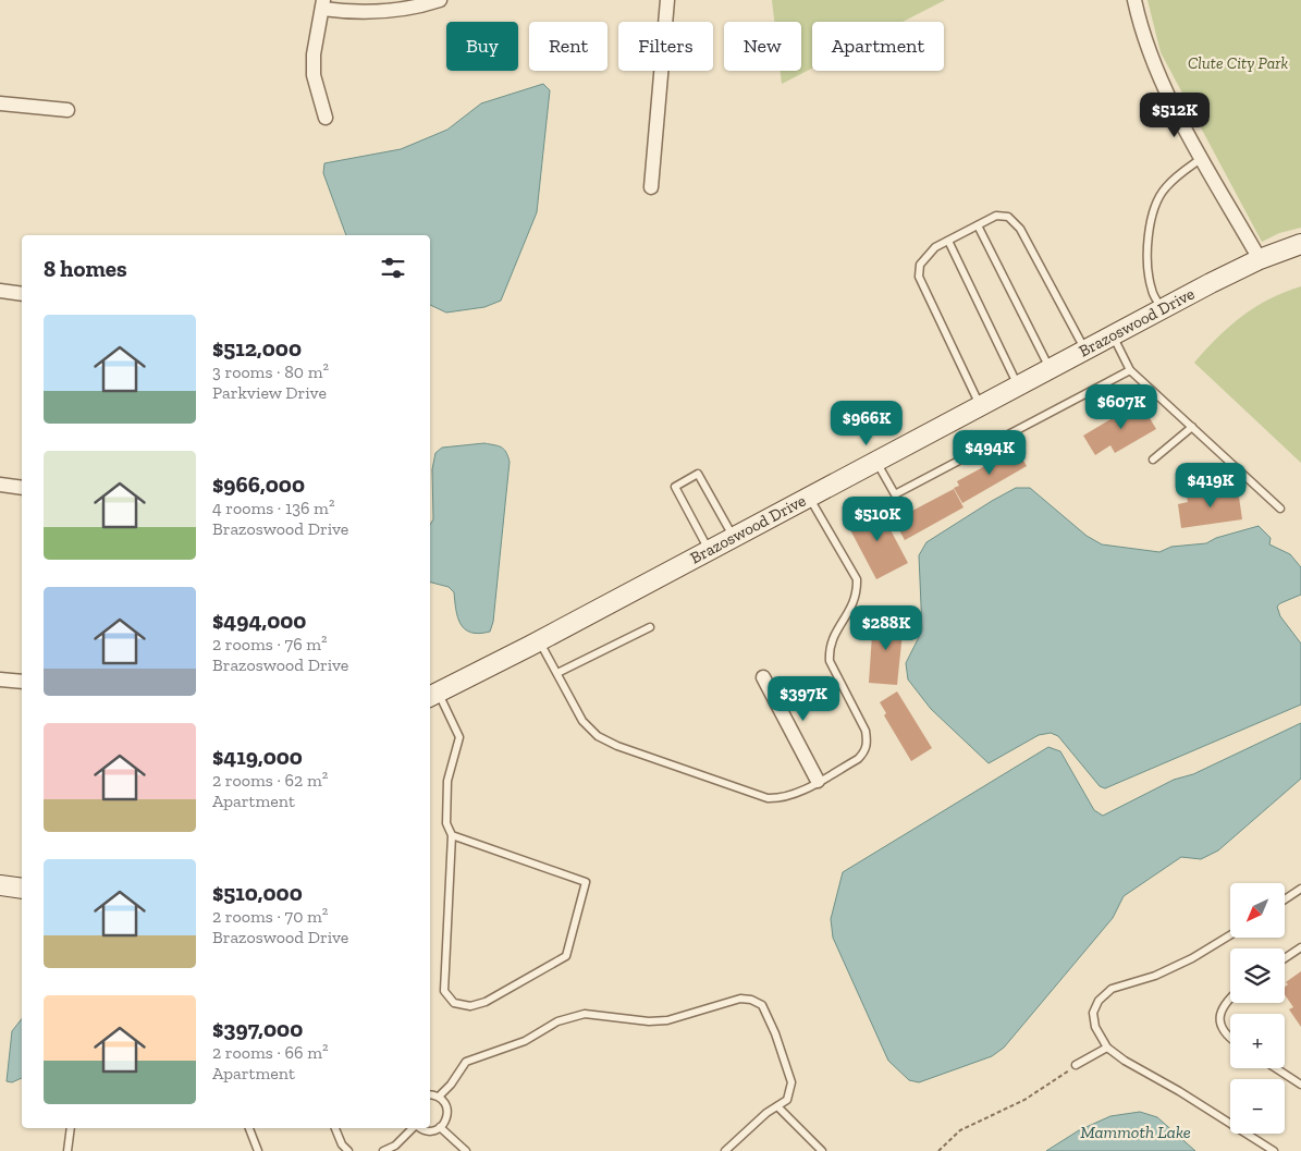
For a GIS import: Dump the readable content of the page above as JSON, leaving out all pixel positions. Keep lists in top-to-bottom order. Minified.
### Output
{"streets":{"street":["Brazoswood Drive"]},"water":["Mammoth Lake"],"parks":["Clute City Park"],"north":"bottom left","page":{"chip":["Buy","Rent","Filters","New","Apartment"],"price":["$512K","$607K","$966K","$494K","$419K","$510K","$288K","$397K"],"heading":"8 homes","list":[{"name":"$512,000","note":"3 rooms · 80 m² · Parkview Drive"},{"name":"$966,000","note":"4 rooms · 136 m² · Brazoswood Drive"},{"name":"$494,000","note":"2 rooms · 76 m² · Brazoswood Drive"},{"name":"$419,000","note":"2 rooms · 62 m² · Apartment"},{"name":"$510,000","note":"2 rooms · 70 m² · Brazoswood Drive"},{"name":"$397,000","note":"2 rooms · 66 m² · Apartment"}],"map_buttons":["+","−"]}}
